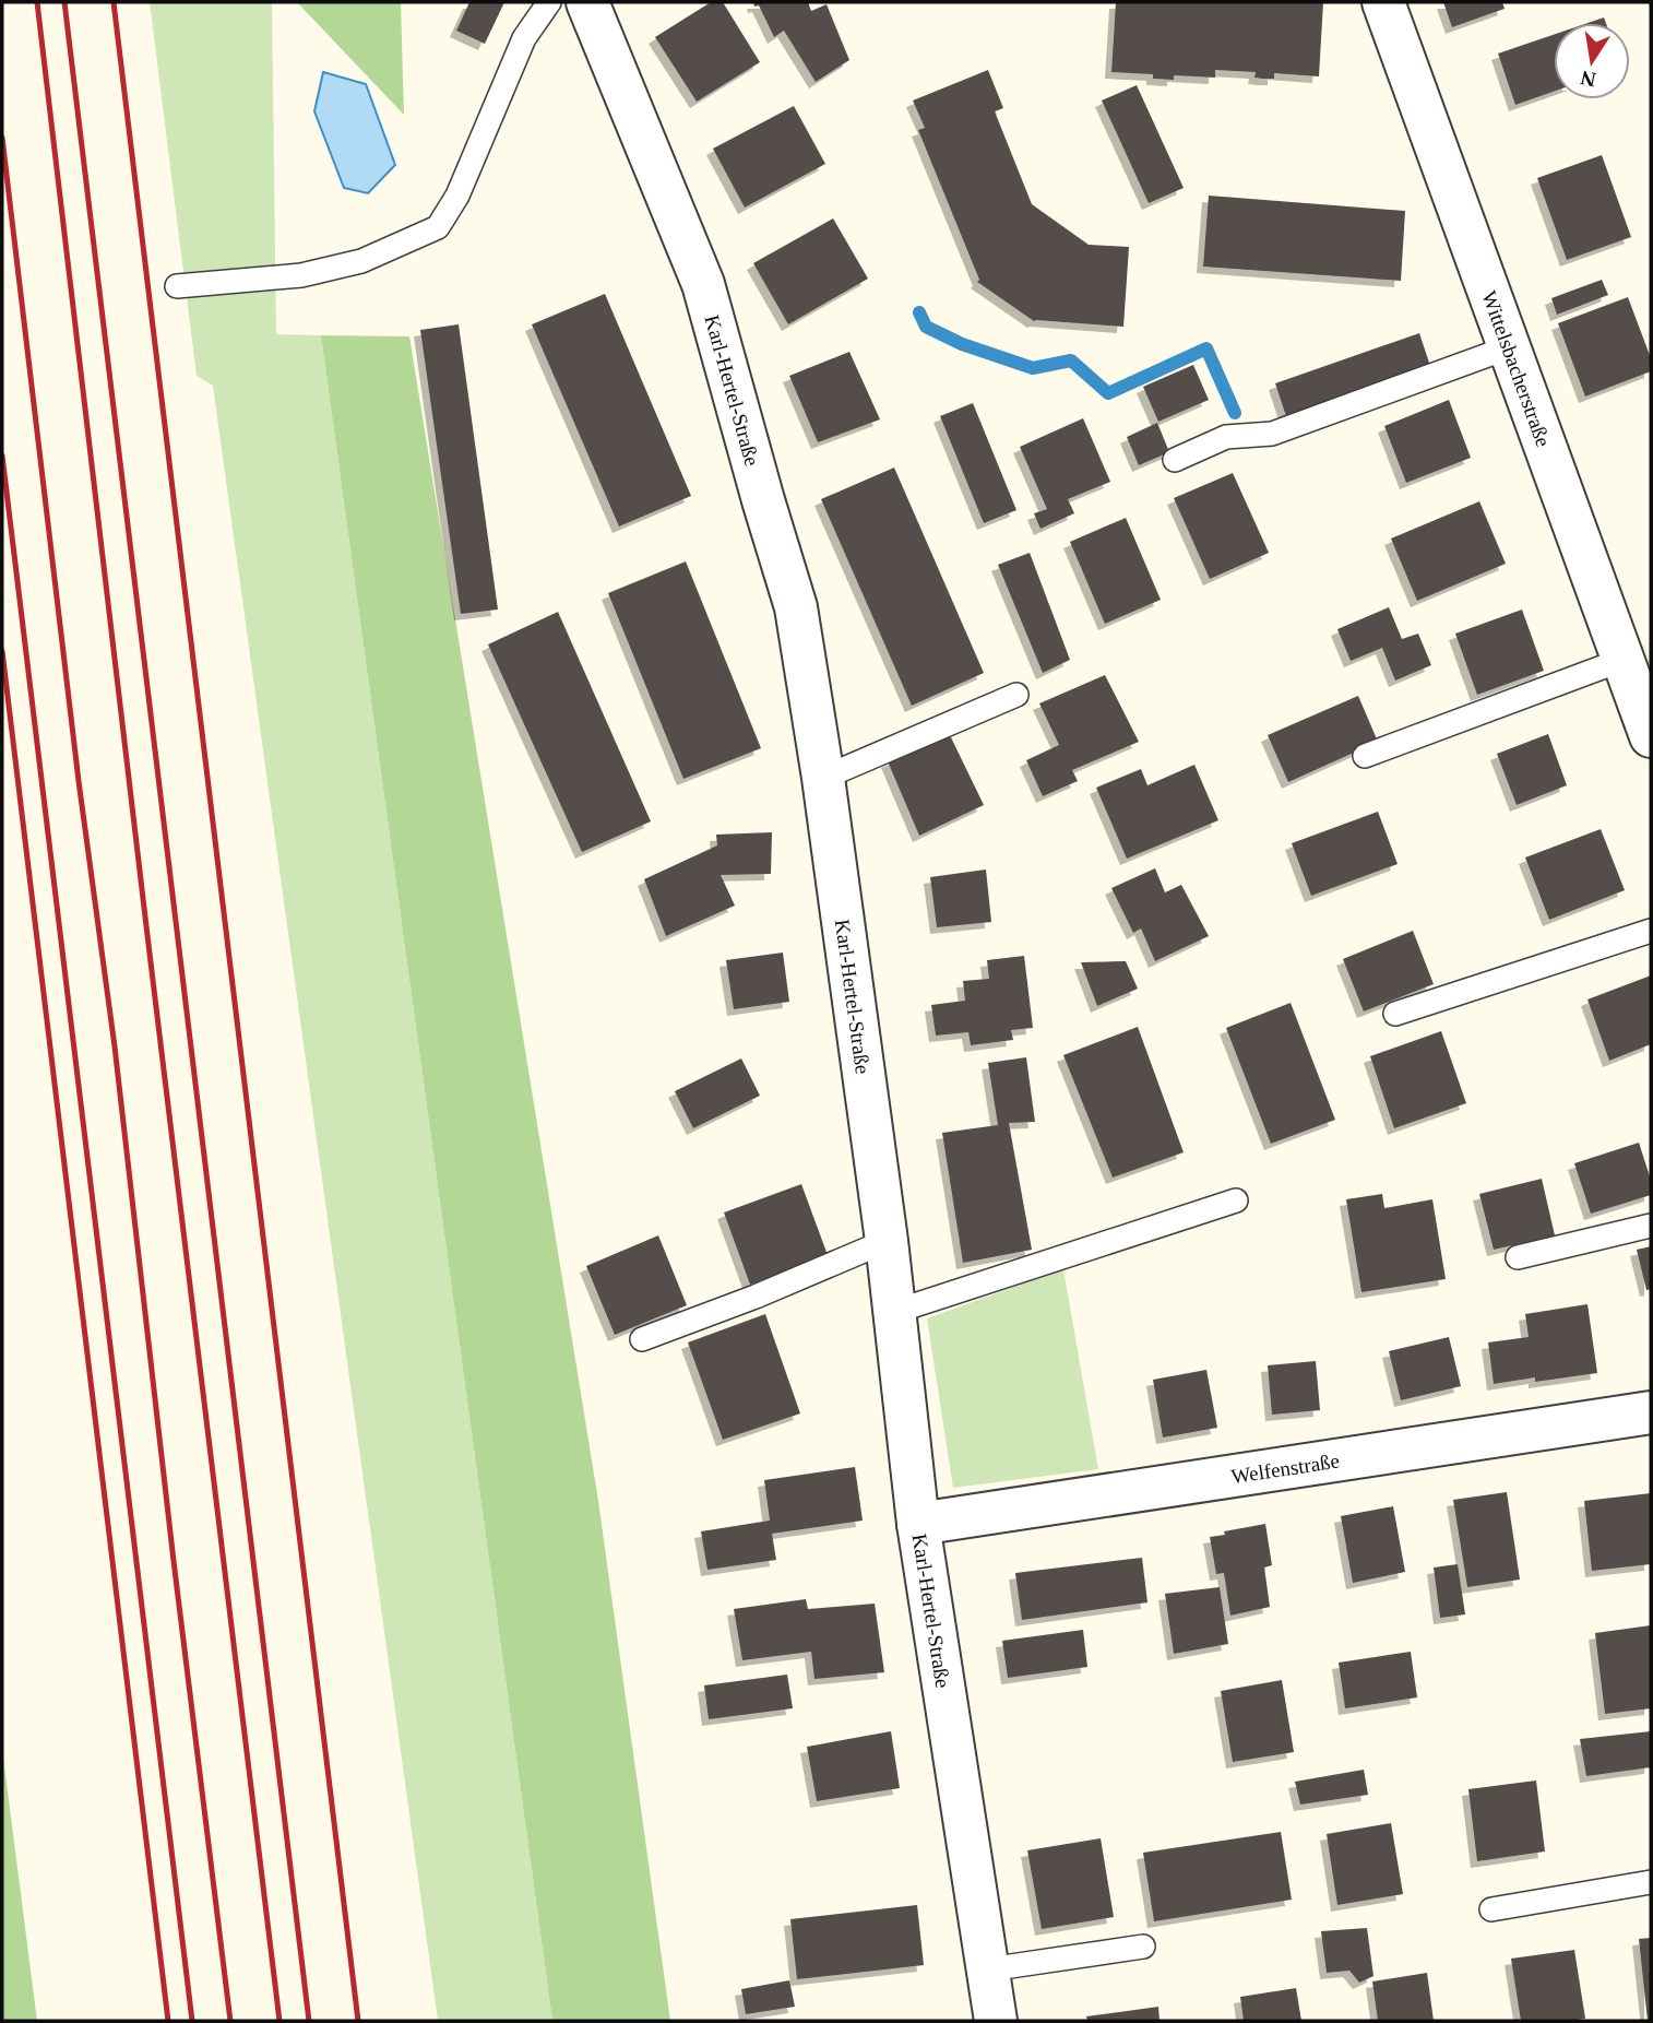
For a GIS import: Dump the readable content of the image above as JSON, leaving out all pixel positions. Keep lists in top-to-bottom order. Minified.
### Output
{"streets":{"street":["Wittelsbacherstraße","Karl-Hertel-Straße","Welfenstraße"]},"crossings":[["Karl-Hertel-Straße","Welfenstraße"]],"north":"bottom"}
